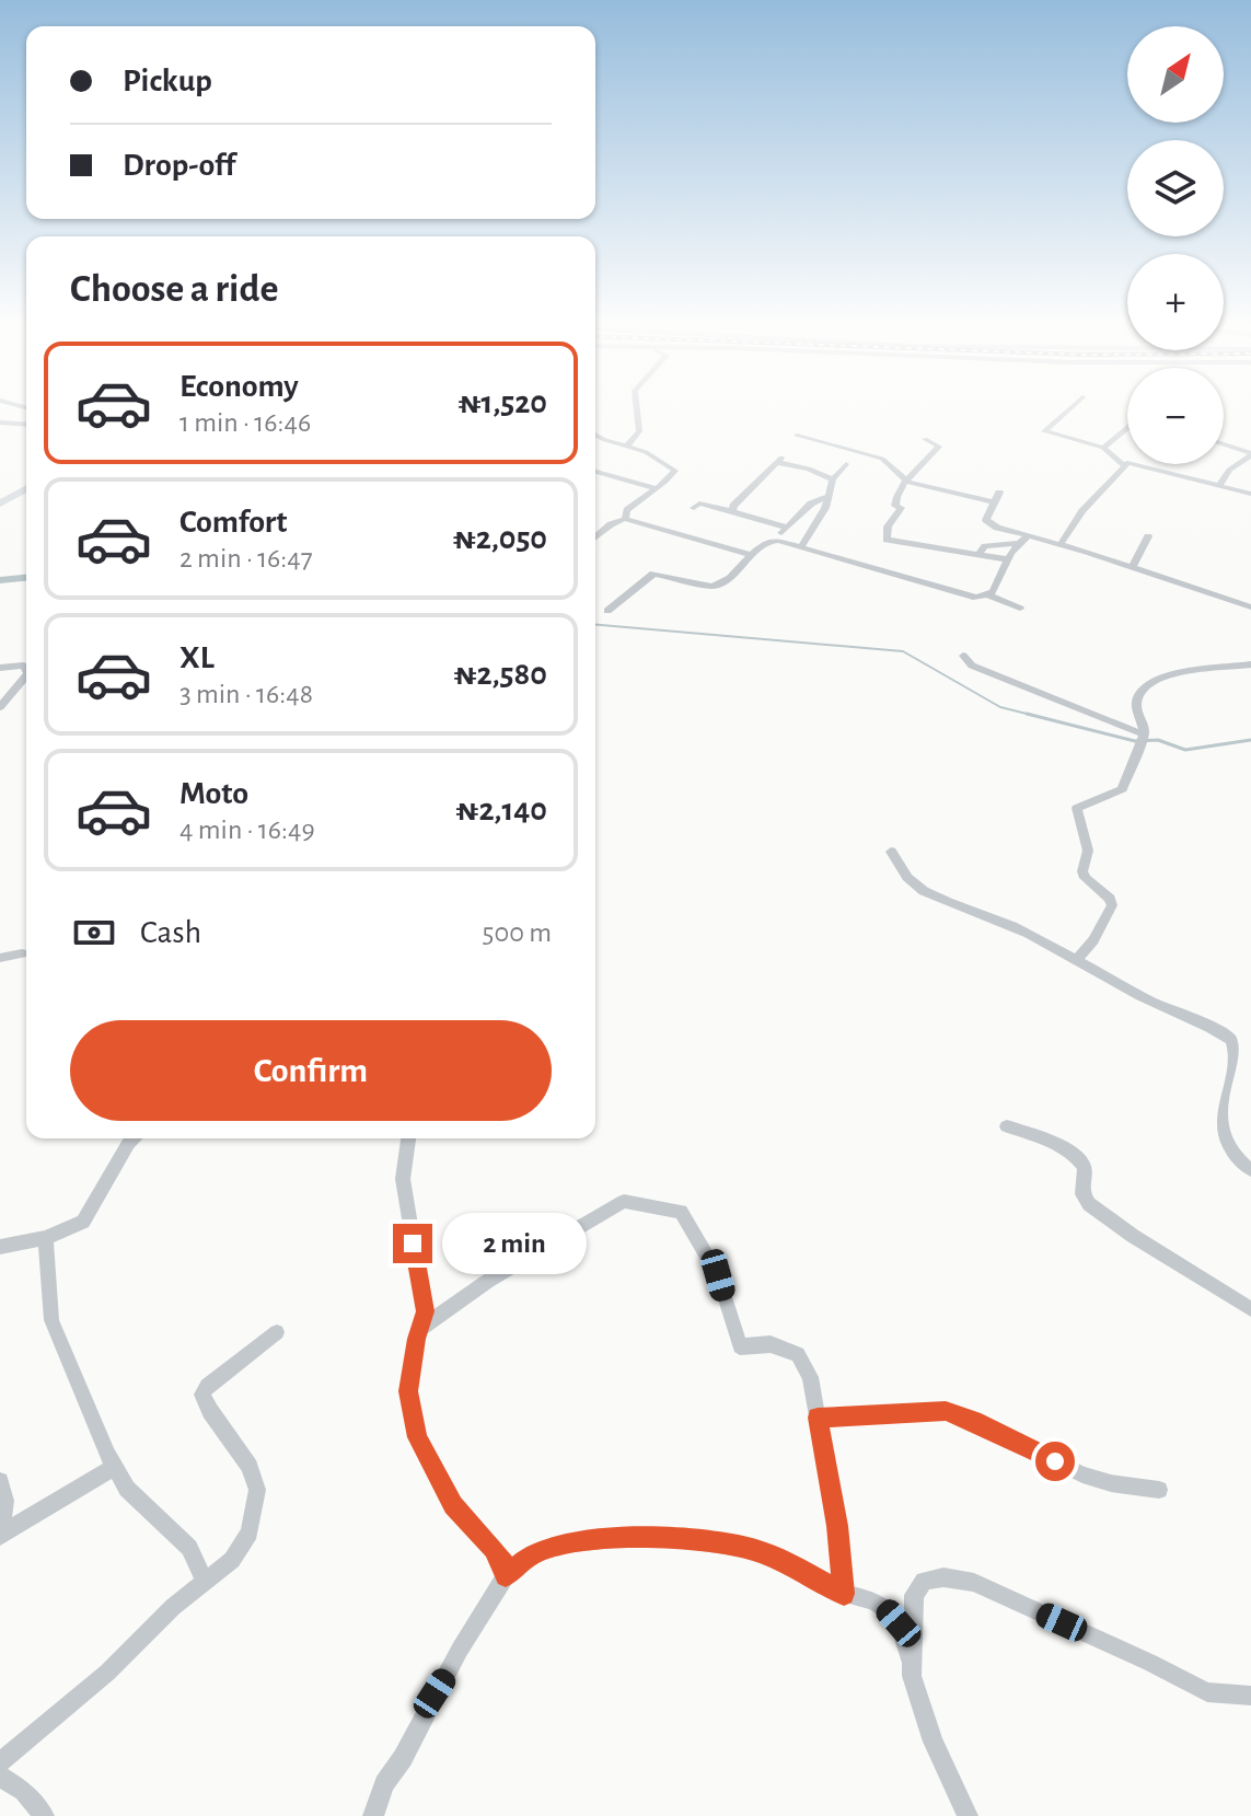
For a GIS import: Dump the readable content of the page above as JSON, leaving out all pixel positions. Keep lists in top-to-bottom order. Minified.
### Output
{"north":"top right","page":{"map_buttons":["+","−"],"banner":["Pickup","Drop-off"],"heading":"Choose a ride","list":[{"name":"Economy","note":"1 min · 16:46","value":"₦1,520"},{"name":"Comfort","note":"2 min · 16:47","value":"₦2,050"},{"name":"XL","note":"3 min · 16:48","value":"₦2,580"},{"name":"Moto","note":"4 min · 16:49","value":"₦2,140"}],"pay":["Cash","500 m"],"buttons":"Confirm","bubble":"2 min"}}
